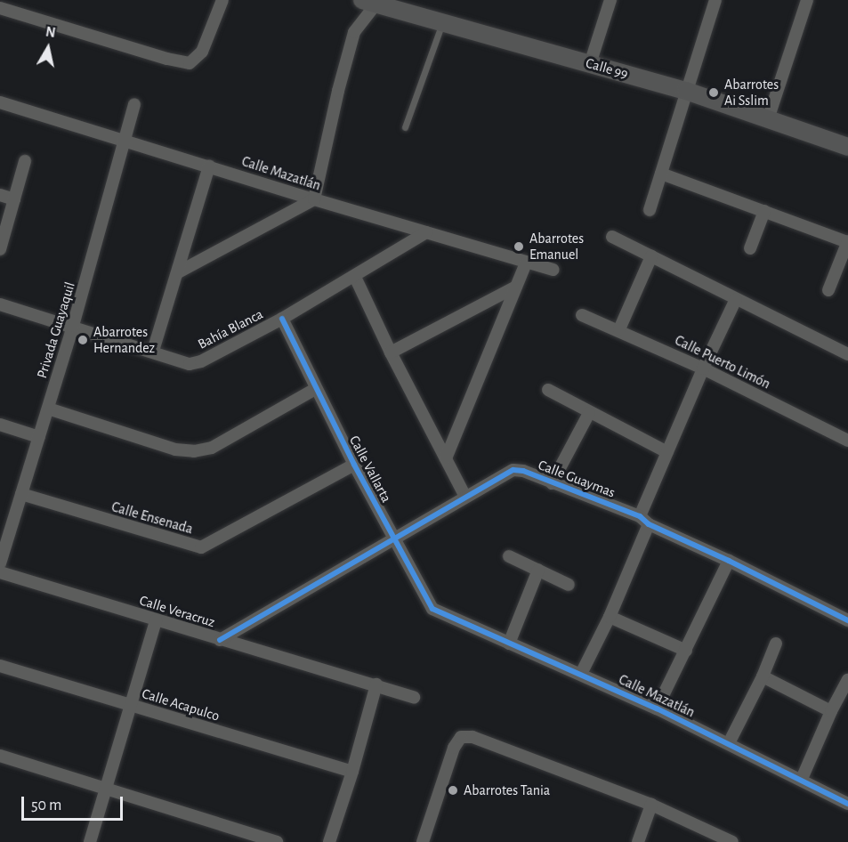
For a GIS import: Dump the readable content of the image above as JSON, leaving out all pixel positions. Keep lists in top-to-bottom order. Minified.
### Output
{"streets":{"street":["Calle 99","Calle Mazatlán","Bahía Blanca","Privada Guayaquil","Calle Puerto Limón","Calle Vallarta","Calle Guaymas","Calle Ensenada","Calle Veracruz","Calle Acapulco"]},"crossings":[["Calle Mazatlán","Bahía Blanca"],["Calle Mazatlán","Privada Guayaquil"],["Calle Mazatlán","Calle Vallarta"],["Bahía Blanca","Privada Guayaquil"],["Bahía Blanca","Calle Vallarta"],["Privada Guayaquil","Calle Ensenada"],["Calle Vallarta","Calle Guaymas"],["Calle Vallarta","Calle Ensenada"],["Calle Guaymas","Calle Veracruz"]],"places":["Abarrotes Ai Sslim","Abarrotes Emanuel","Abarrotes Hernandez","Abarrotes Tania"],"scale_bar":"50 m","north":"top"}
